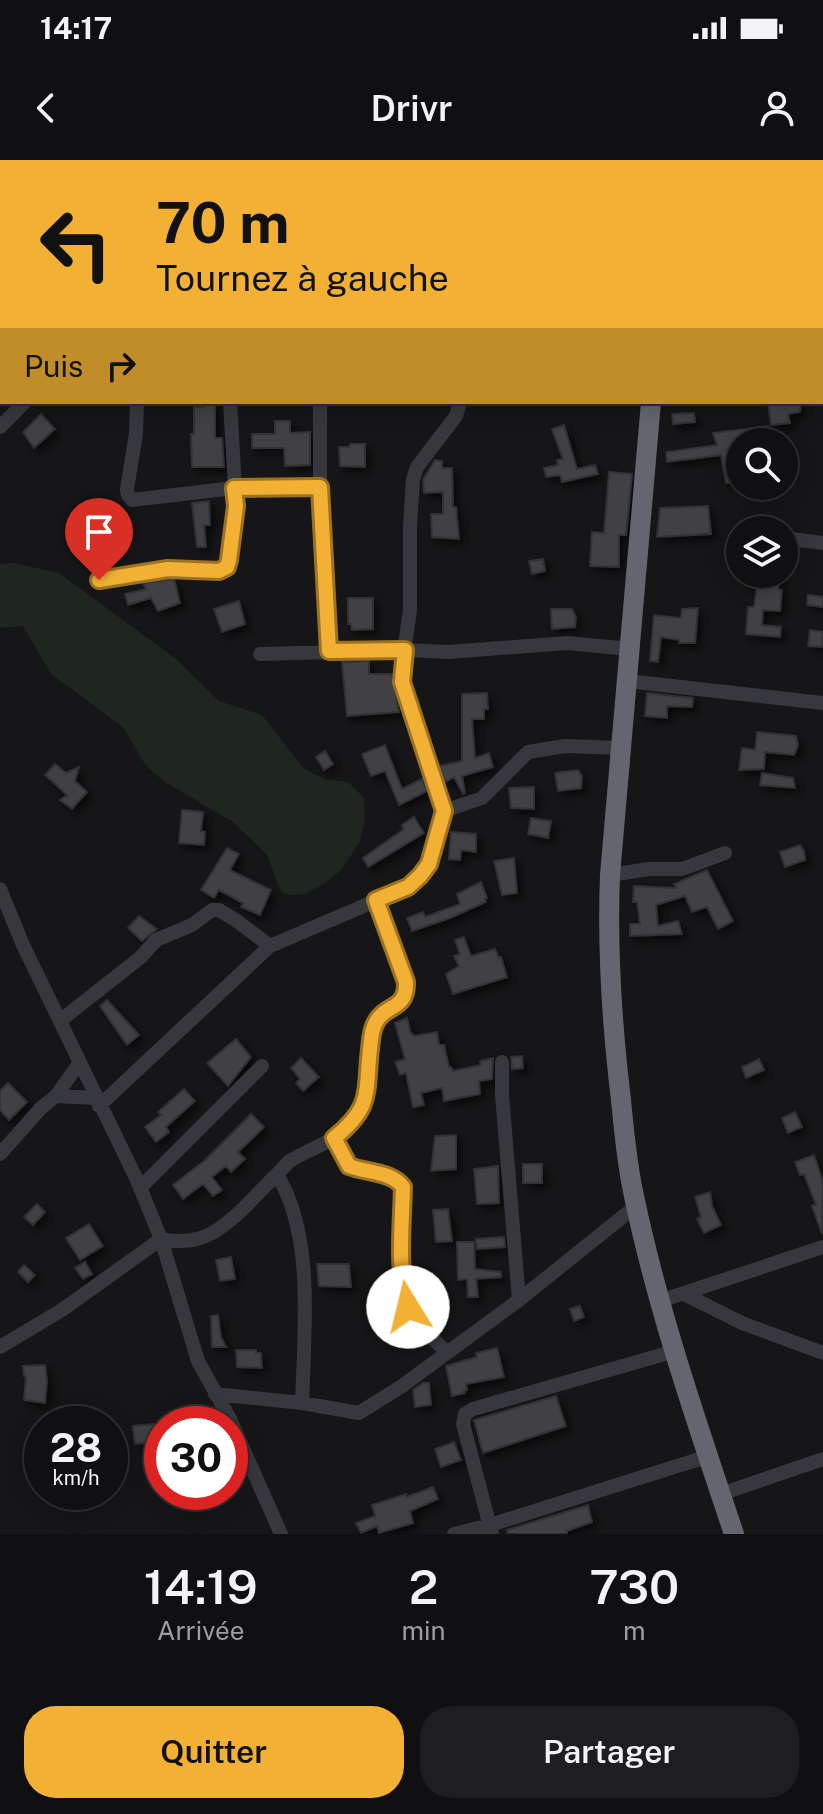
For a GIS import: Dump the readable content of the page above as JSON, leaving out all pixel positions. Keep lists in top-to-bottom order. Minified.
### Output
{"page":{"status":"14:17","header":"Drivr","turn":["70 m","Tournez à gauche"],"then":"Puis","speed":"28 km/h","limit":"30","eta":["14:19","Arrivée","2","min","730","m"],"buttons":["Quitter","Partager"]}}
